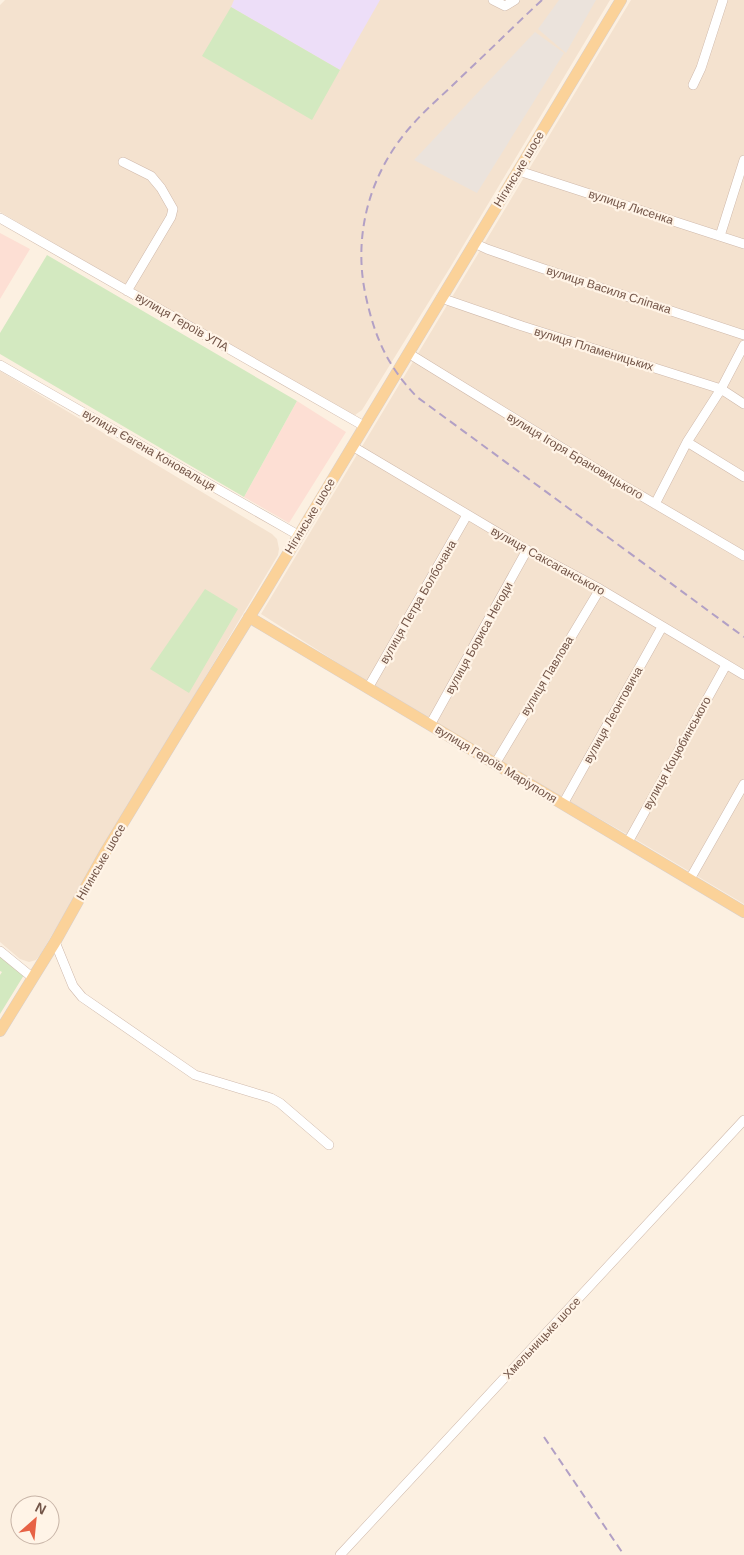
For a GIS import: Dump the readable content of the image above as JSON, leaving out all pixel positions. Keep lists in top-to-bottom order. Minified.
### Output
{"streets":{"main road":["Нігинське шосе","вулиця Героїв Маріуполя"],"street":["вулиця Лисенка","вулиця Василя Сліпака","вулиця Героїв УПА","вулиця Пламеницьких","вулиця Євгена Коновальця","вулиця Ігоря Брановицького","вулиця Саксаганського","вулиця Петра Болбочана","вулиця Бориса Негоди","вулиця Павлова","вулиця Леонтовича","вулиця Коцюбинського","Хмельницьке шосе"]},"crossings":[["Нігинське шосе","вулиця Лисенка"],["Нігинське шосе","вулиця Василя Сліпака"],["Нігинське шосе","вулиця Героїв УПА"],["Нігинське шосе","вулиця Пламеницьких"],["Нігинське шосе","вулиця Євгена Коновальця"],["Нігинське шосе","вулиця Ігоря Брановицького"],["Нігинське шосе","вулиця Саксаганського"],["Нігинське шосе","вулиця Героїв Маріуполя"],["вулиця Саксаганського","вулиця Петра Болбочана"],["вулиця Саксаганського","вулиця Бориса Негоди"],["вулиця Саксаганського","вулиця Павлова"],["вулиця Саксаганського","вулиця Леонтовича"],["вулиця Саксаганського","вулиця Коцюбинського"],["вулиця Петра Болбочана","вулиця Героїв Маріуполя"],["вулиця Бориса Негоди","вулиця Героїв Маріуполя"],["вулиця Павлова","вулиця Героїв Маріуполя"],["вулиця Леонтовича","вулиця Героїв Маріуполя"],["вулиця Коцюбинського","вулиця Героїв Маріуполя"]],"north":"top right"}
